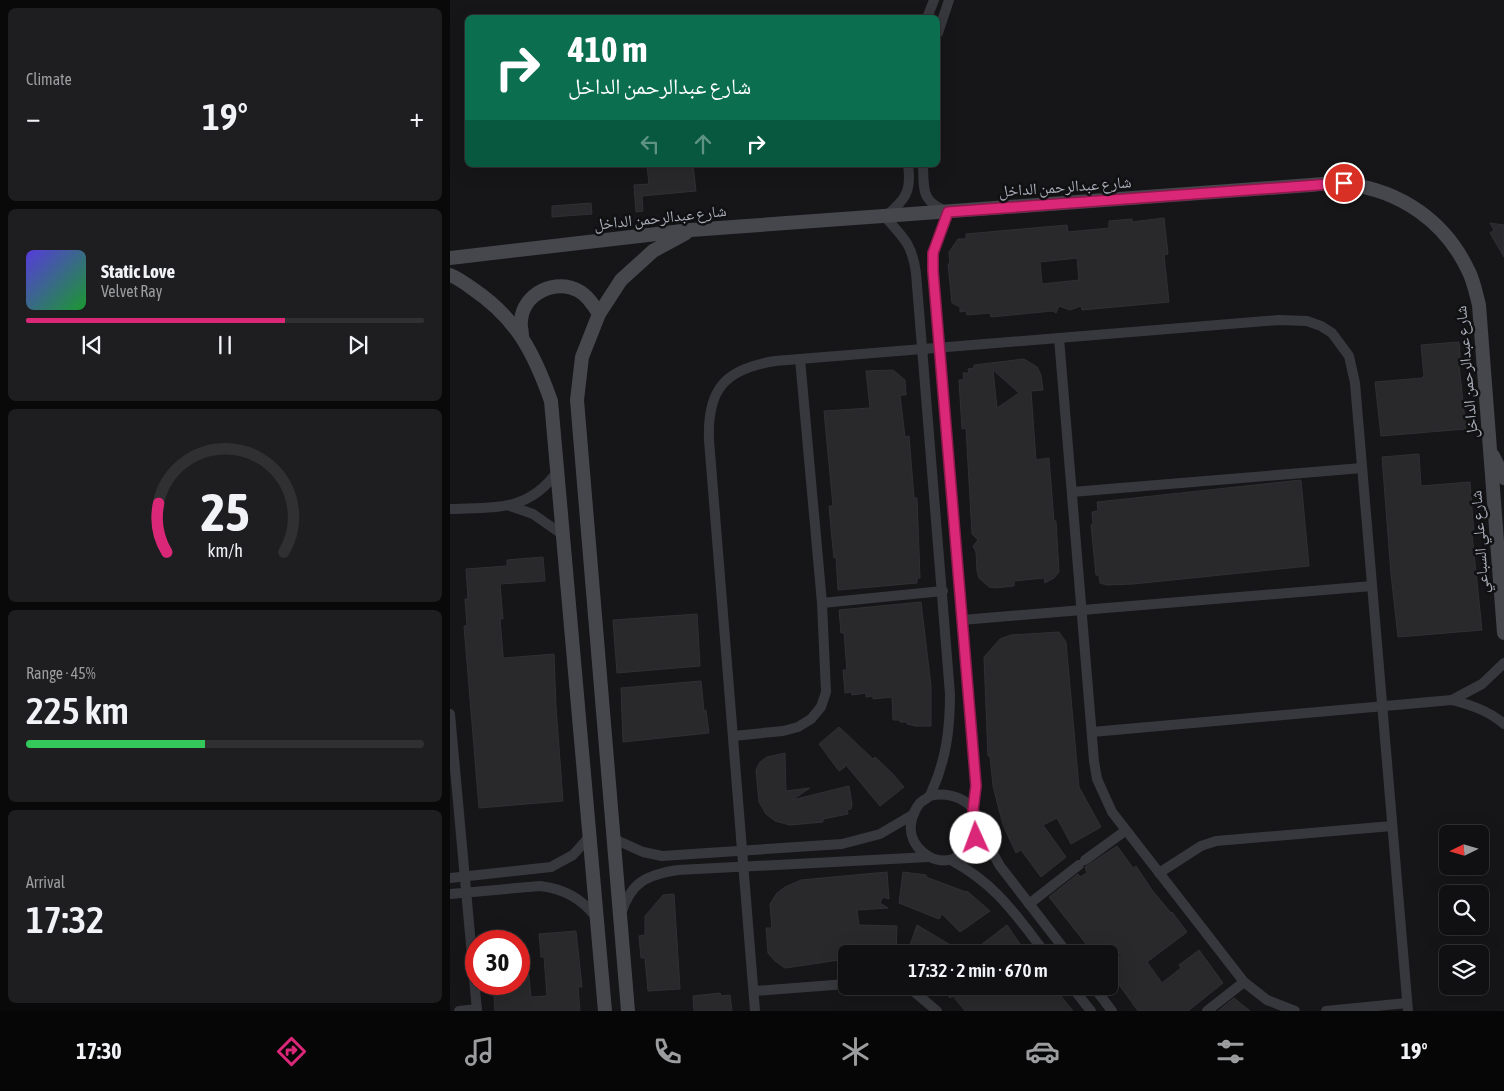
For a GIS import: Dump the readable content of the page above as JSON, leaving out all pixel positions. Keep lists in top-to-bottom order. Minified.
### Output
{"streets":{"street":["شارع عبدالرحمن الداخل","شارع علي السباعي"]},"crossings":[["شارع عبدالرحمن الداخل","شارع علي السباعي"]],"north":"left","page":{"tile":["Climate",["Range · 45%","225 km"],["Arrival","17:32"]],"turn":["410 m","شارع عبدالرحمن الداخل"],"heat":["−","19°","+"],"song":["Static Love","Velvet Ray"],"limit":"30","trip":"17:32 · 2 min · 670 m","tabs":["17:30","19°"],"gauge":["25","km/h"]}}
